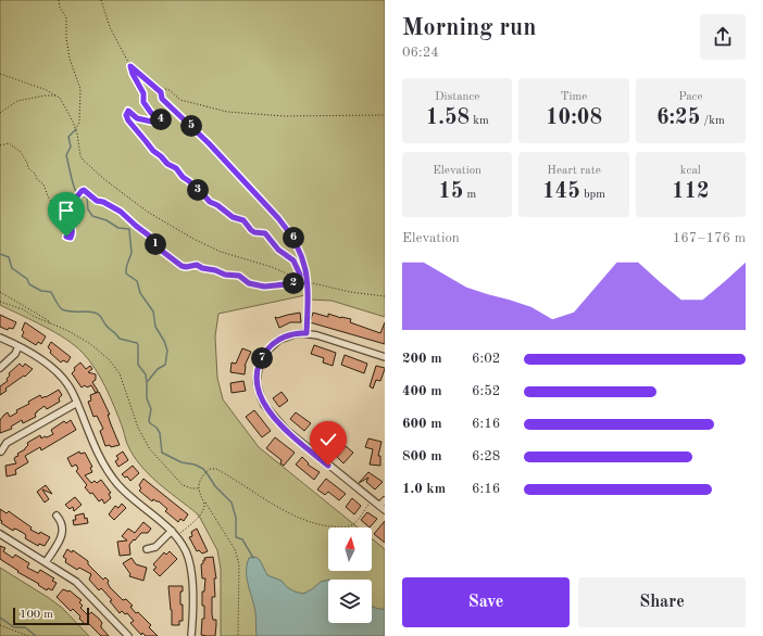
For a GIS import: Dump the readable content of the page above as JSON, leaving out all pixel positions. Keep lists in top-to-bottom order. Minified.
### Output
{"scale_bar":"100 m","north":"top","page":{"heading":["Morning run","06:24"],"stats":[["Distance","1.58 km"],["Time","10:08"],["Pace","6:25 /km"],["Elevation","15 m"],["Heart rate","145 bpm"],["kcal","112"]],"pins":["4","5","3","6","1","2","7"],"chart":["Elevation","167–176 m"],"list":[{"name":"200 m","note":"6:02"},{"name":"400 m","note":"6:52"},{"name":"600 m","note":"6:16"},{"name":"800 m","note":"6:28"},{"name":"1.0 km","note":"6:16"}],"buttons":["Save","Share"],"scale":"100 m"}}
